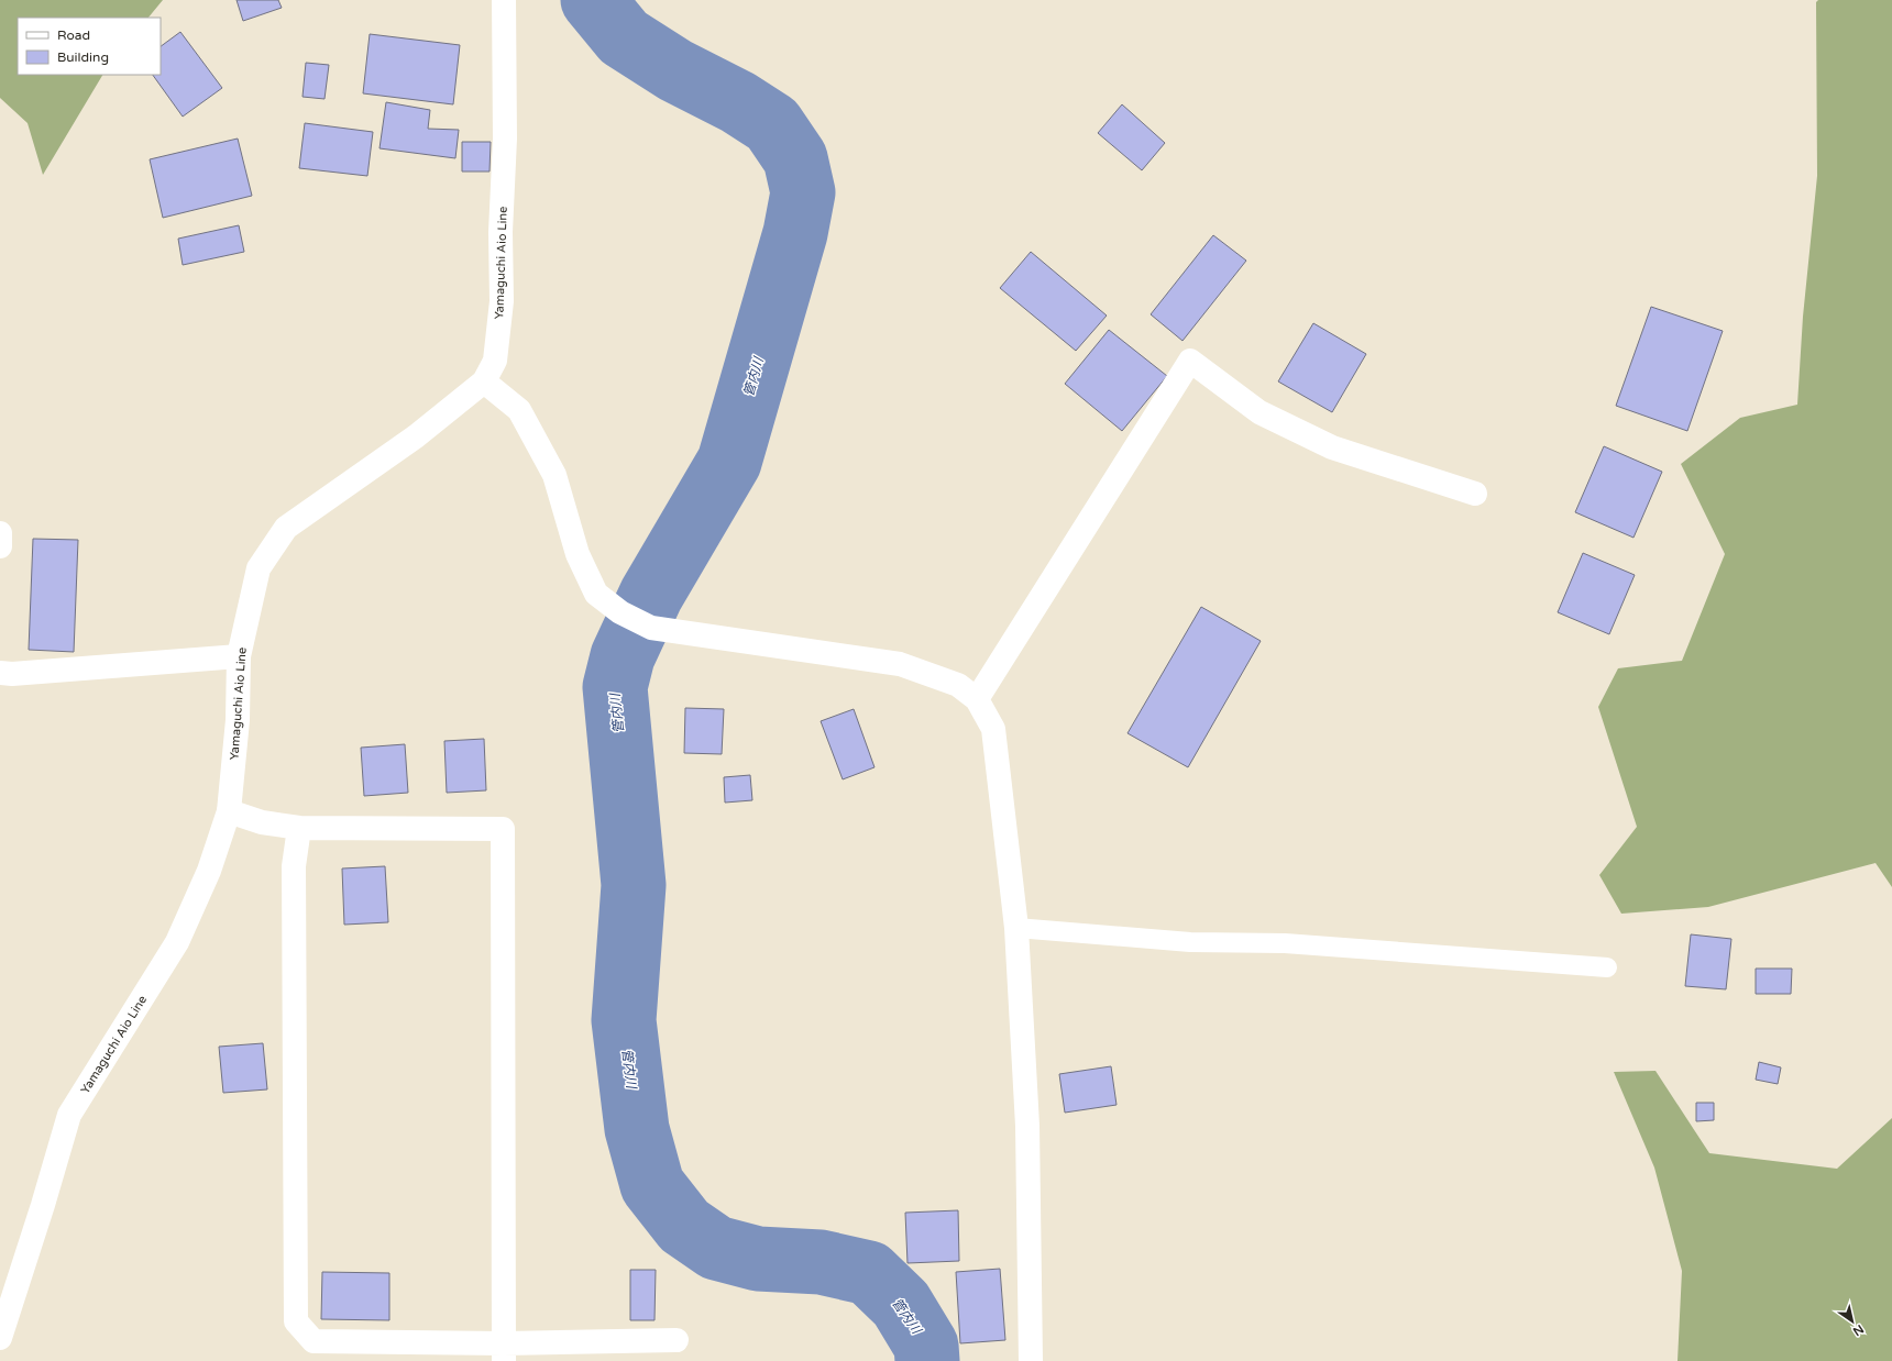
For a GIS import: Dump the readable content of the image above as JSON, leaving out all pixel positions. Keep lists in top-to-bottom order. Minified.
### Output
{"streets":{"street":["Yamaguchi Aio Line"]},"water":["管内川"],"legend":["Road","Building"],"north":"bottom right"}
